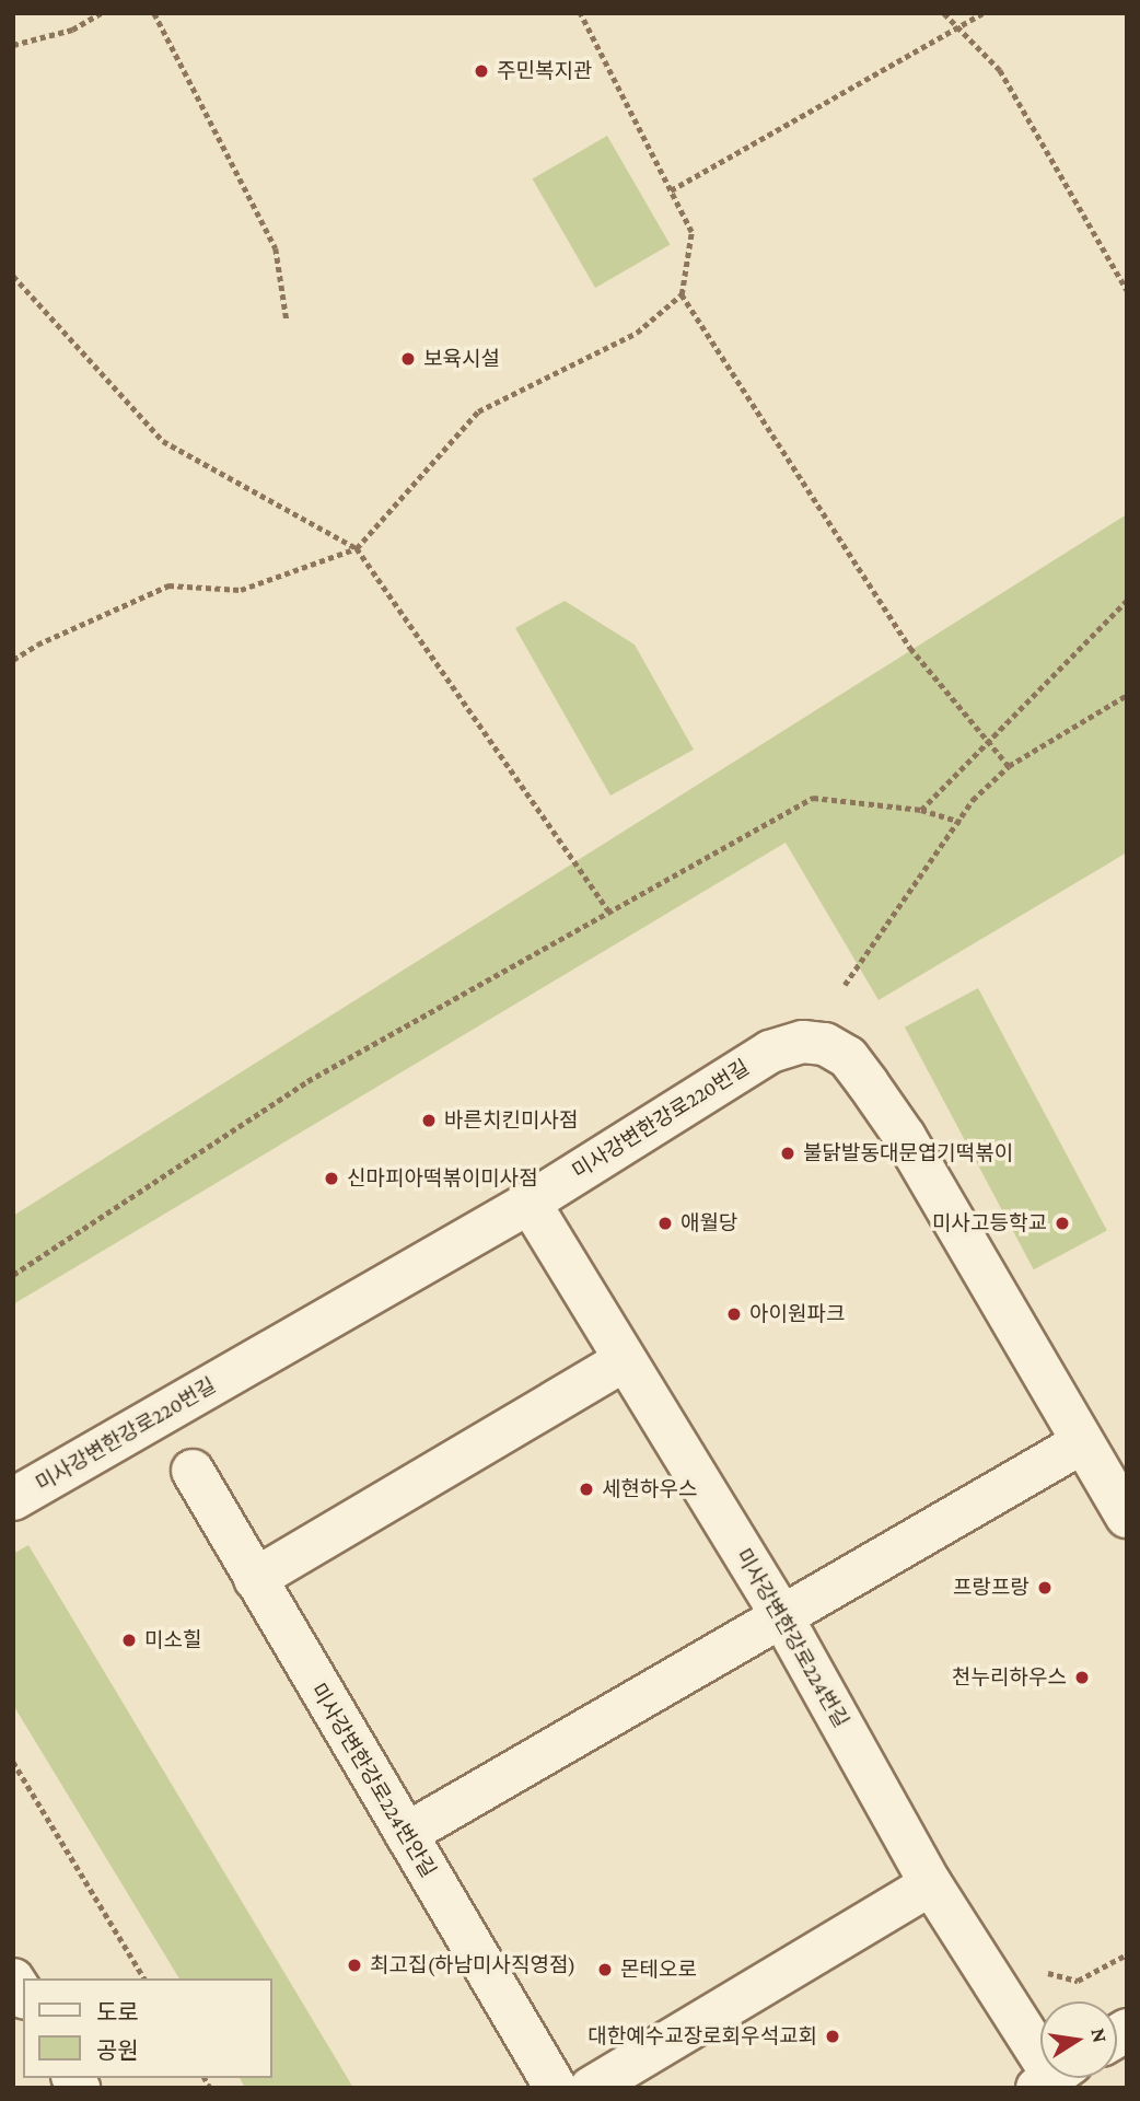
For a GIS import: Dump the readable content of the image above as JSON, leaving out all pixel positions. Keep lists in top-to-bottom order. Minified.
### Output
{"streets":{"street":["미사강변한강로220번길","미사강변한강로224번길","미사강변한강로224번안길"]},"crossings":[["미사강변한강로220번길","미사강변한강로224번길"]],"places":["주민복지관","보육시설","바른치킨미사점","불닭발동대문엽기떡볶이","신마피아떡볶이미사점","애월당","미사고등학교","아이원파크","세현하우스","프랑프랑","미소힐","천누리하우스","최고집(하남미사직영점)","몬테오로","대한예수교장로회우석교회"],"legend":["도로","공원"],"north":"right"}
